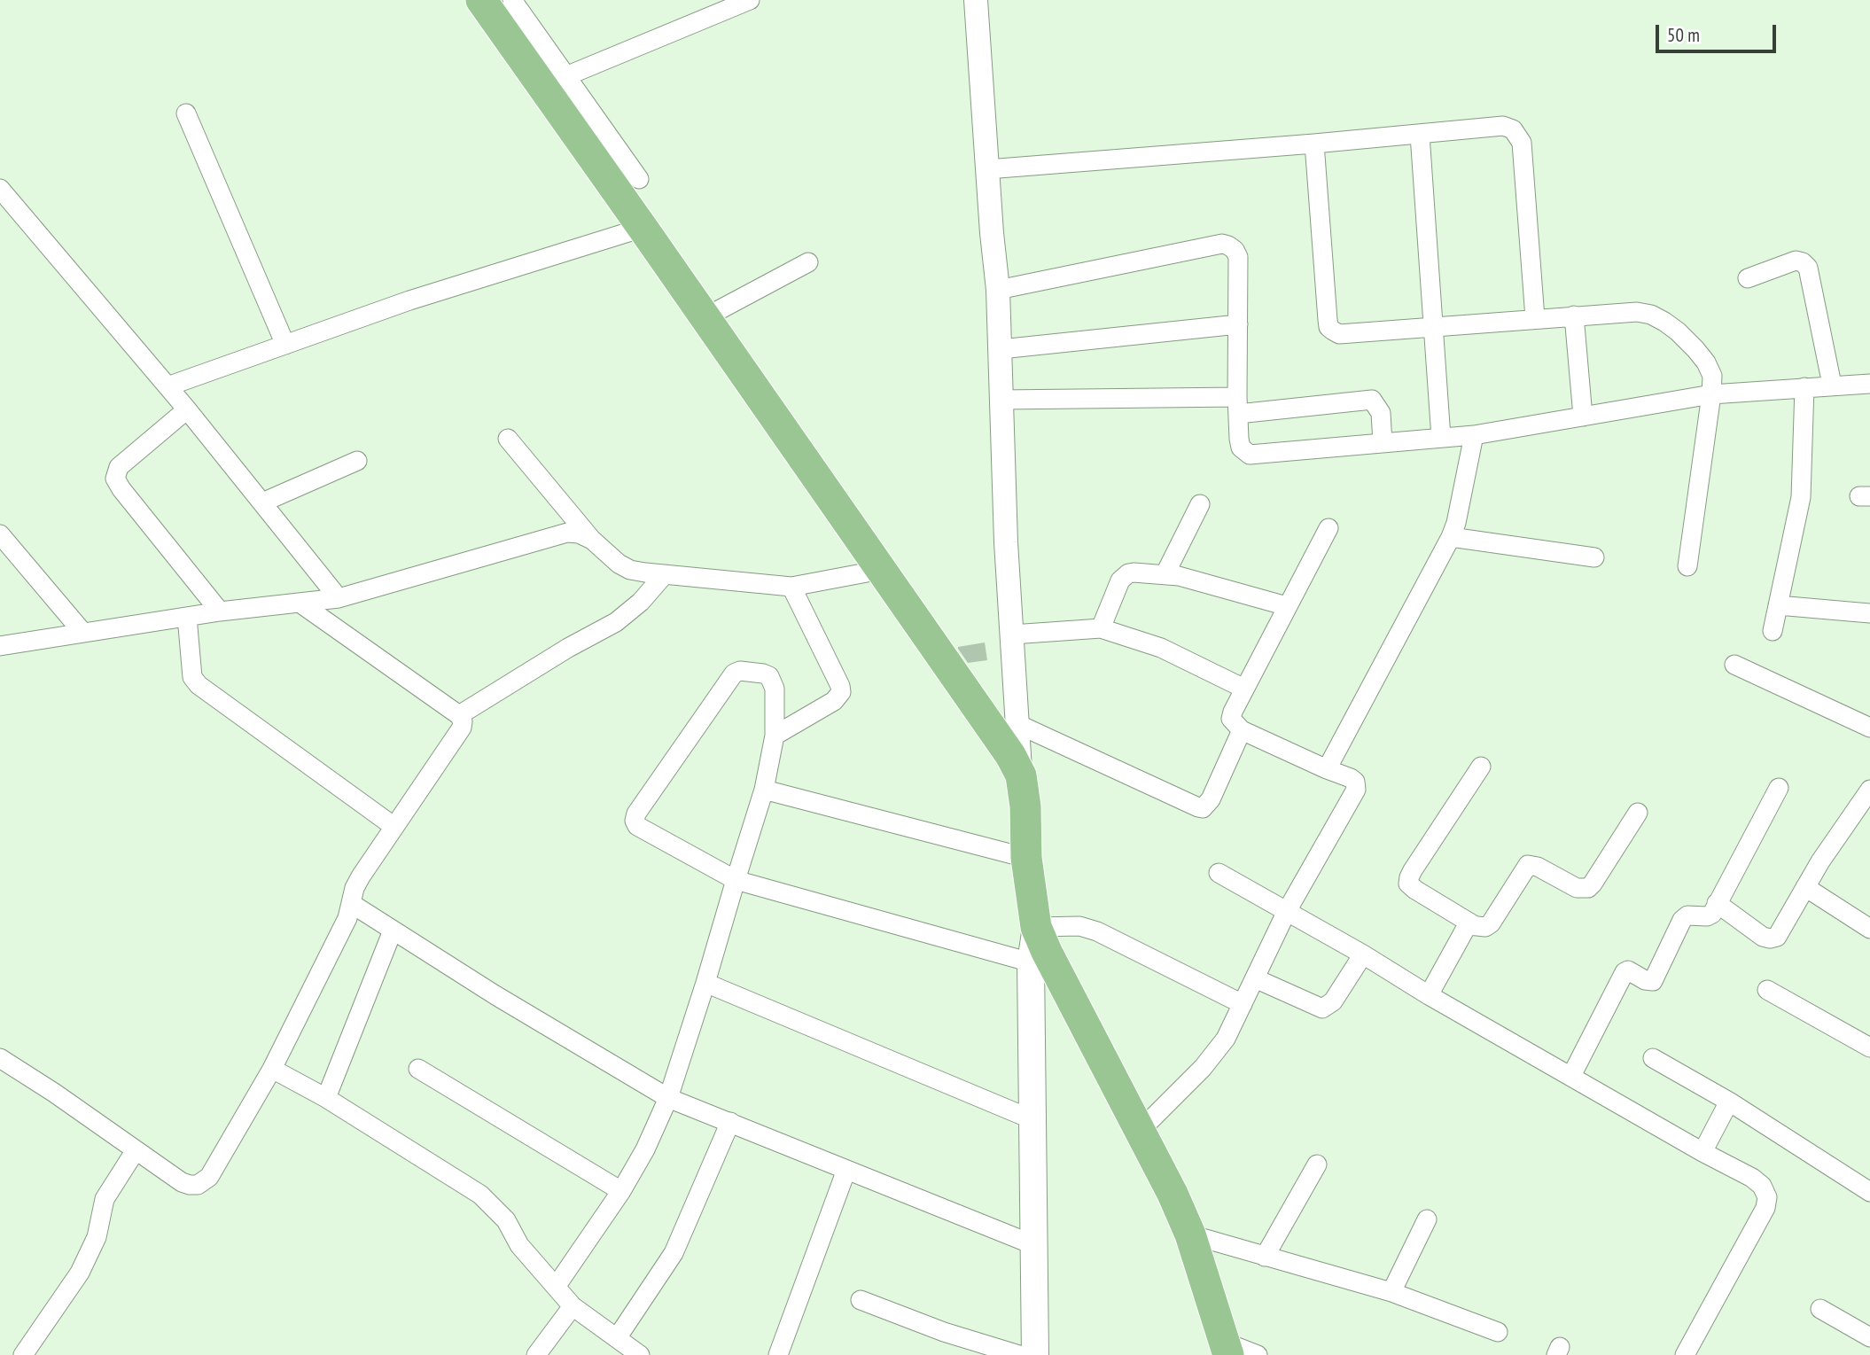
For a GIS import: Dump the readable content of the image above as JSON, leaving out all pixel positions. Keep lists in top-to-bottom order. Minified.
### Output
{"scale_bar":"50 m"}
